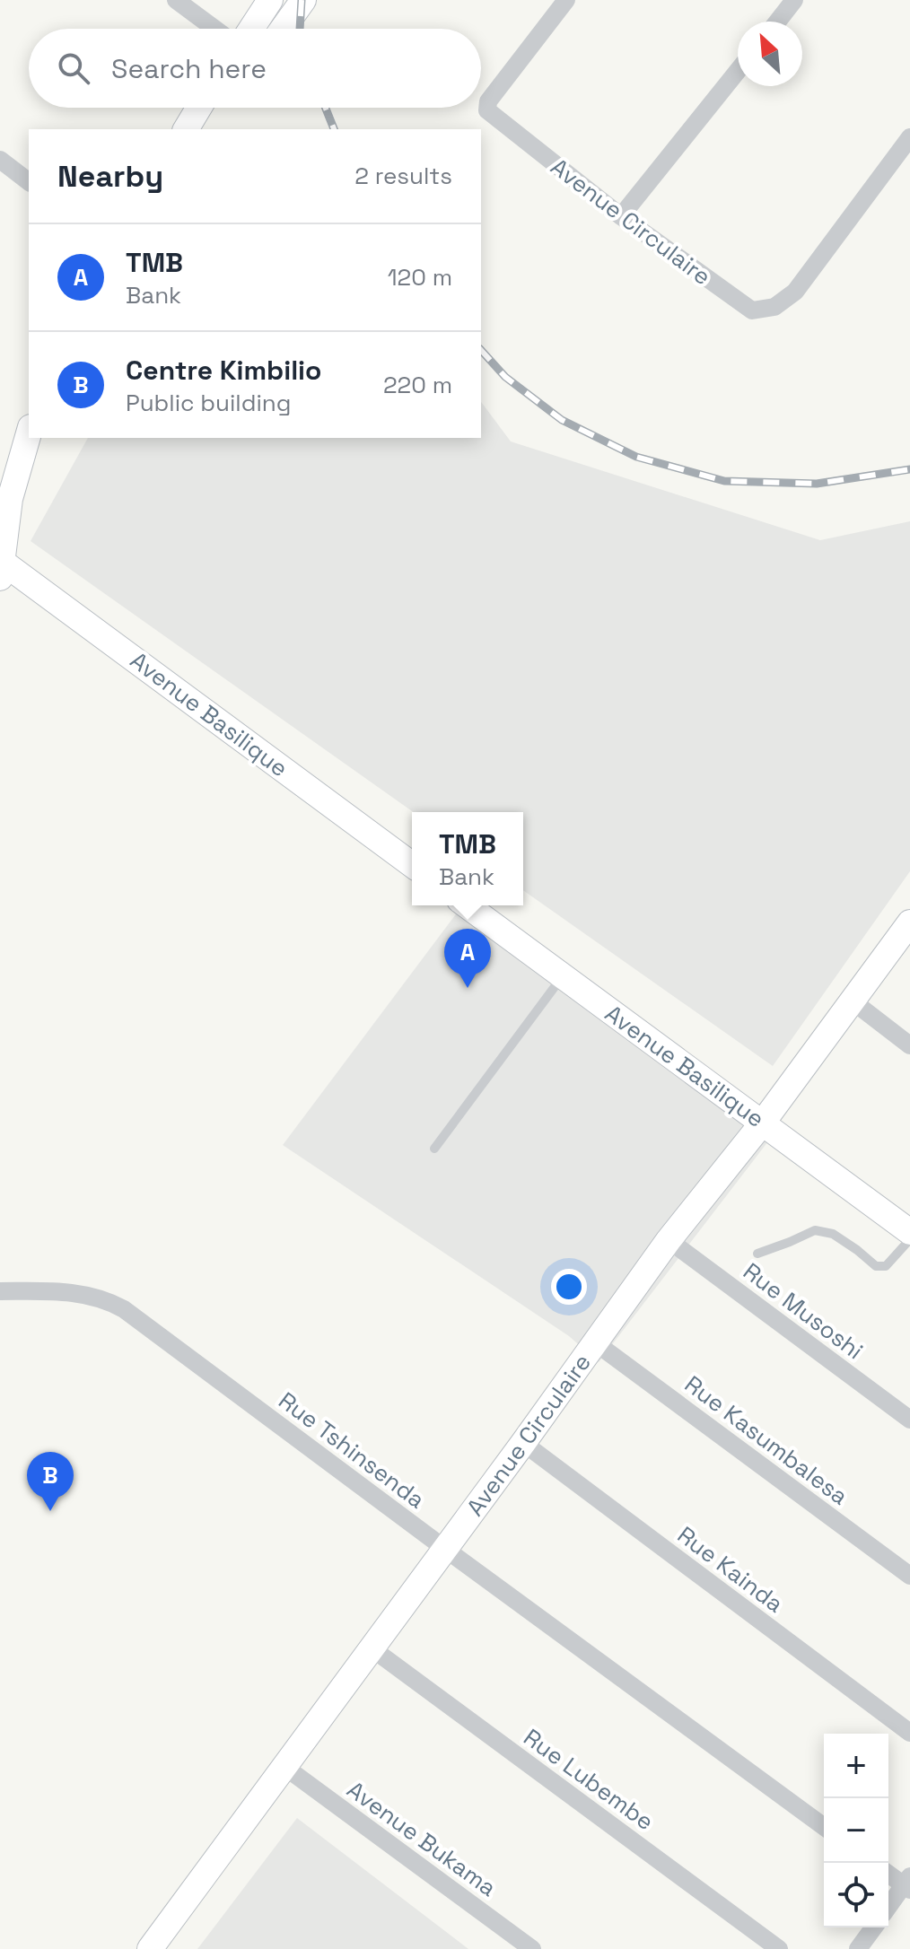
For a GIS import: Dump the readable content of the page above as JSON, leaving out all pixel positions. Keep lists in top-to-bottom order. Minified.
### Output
{"streets":{"street":["Avenue Circulaire","Avenue Basilique","Rue Musoshi","Rue Kasumbalesa","Rue Tshinsenda","Rue Kainda","Rue Lubembe","Avenue Bukama"]},"crossings":[["Avenue Circulaire","Avenue Basilique"],["Avenue Circulaire","Rue Musoshi"],["Avenue Circulaire","Rue Kasumbalesa"],["Avenue Circulaire","Rue Tshinsenda"],["Avenue Circulaire","Rue Kainda"],["Avenue Circulaire","Rue Lubembe"],["Avenue Circulaire","Avenue Bukama"]],"north":"top left","page":{"search":"Search here","heading":["Nearby","2 results"],"list":[{"mark":"A","name":"TMB","note":"Bank","value":"120 m"},{"mark":"B","name":"Centre Kimbilio","note":"Public building","value":"220 m"}],"popup":["TMB","Bank"],"pins":["A","B"],"map_buttons":["+","−"]}}
